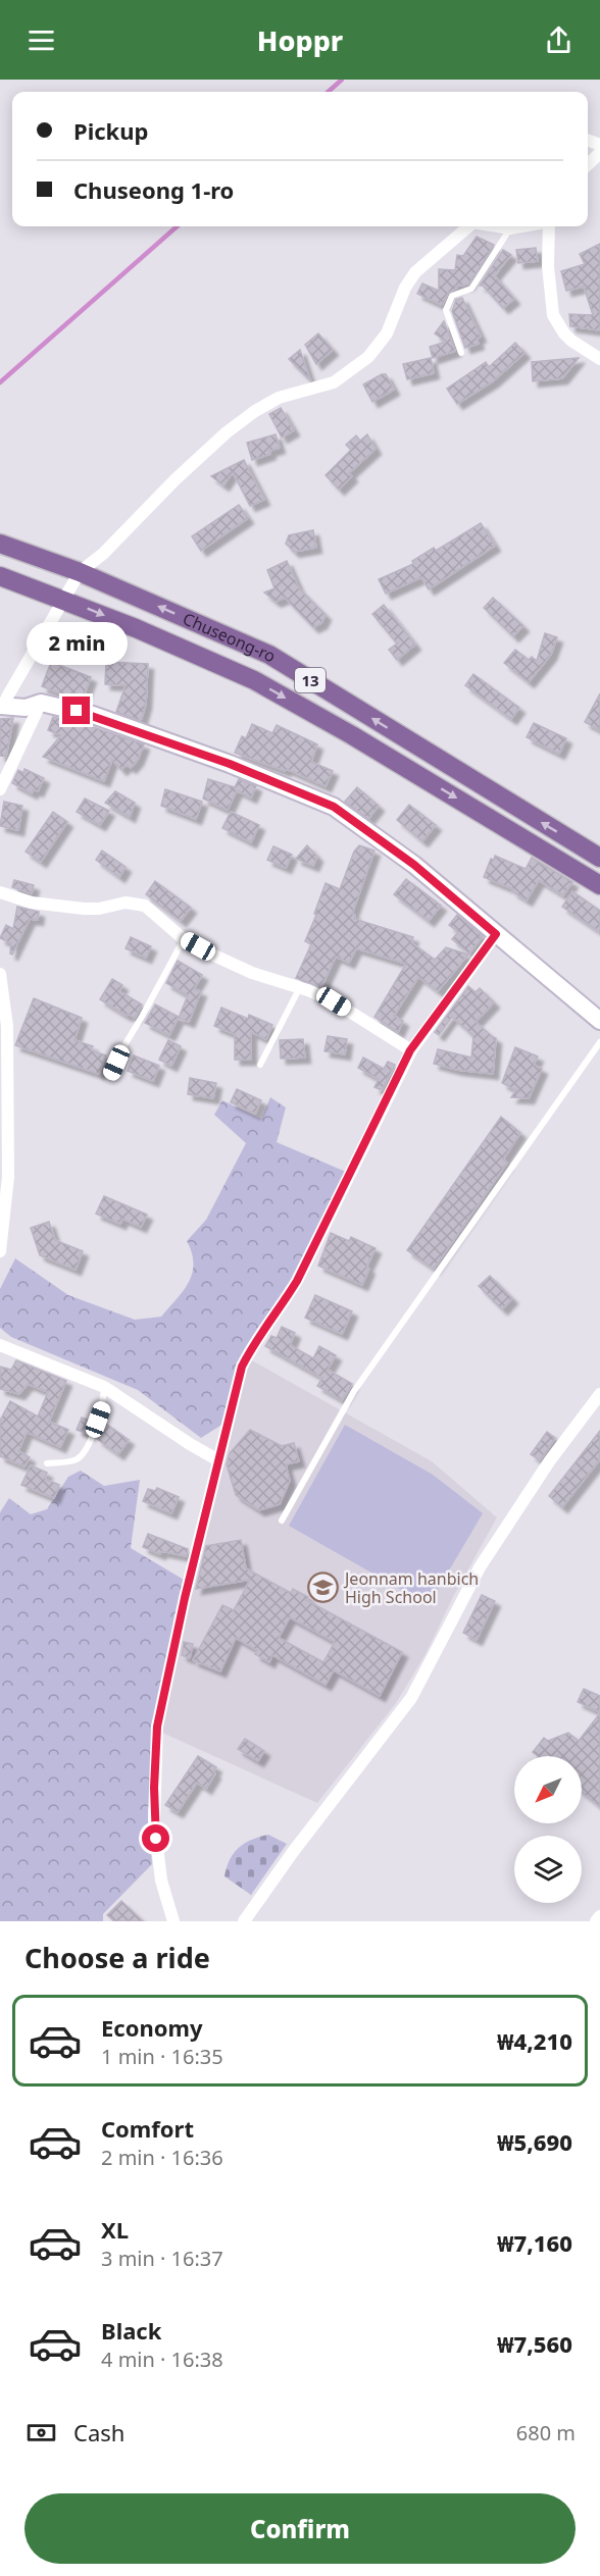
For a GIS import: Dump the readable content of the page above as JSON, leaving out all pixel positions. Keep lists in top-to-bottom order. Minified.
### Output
{"streets":{"main road":["Chuseong-ro","13"]},"places":{"school or university":["Jeonnam hanbich High School"]},"north":"bottom left","page":{"header":"Hoppr","banner":["Pickup","Chuseong 1-ro"],"bubble":"2 min","heading":"Choose a ride","list":[{"name":"Economy","note":"1 min · 16:35","value":"₩4,210"},{"name":"Comfort","note":"2 min · 16:36","value":"₩5,690"},{"name":"XL","note":"3 min · 16:37","value":"₩7,160"},{"name":"Black","note":"4 min · 16:38","value":"₩7,560"}],"pay":["Cash","680 m"],"buttons":"Confirm"}}
